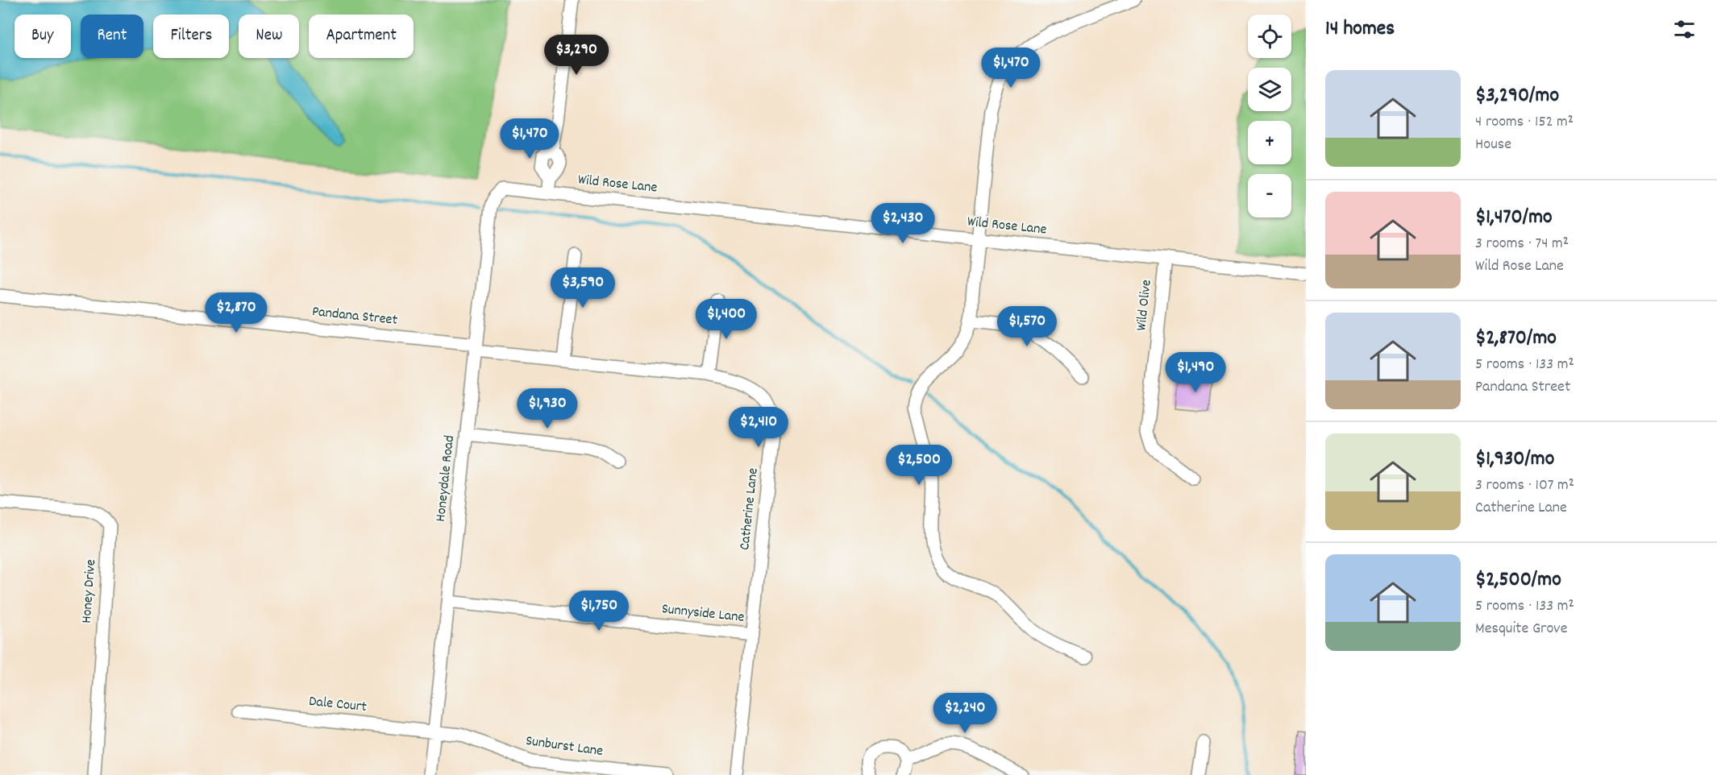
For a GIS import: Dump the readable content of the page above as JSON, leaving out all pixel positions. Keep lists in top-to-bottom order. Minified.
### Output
{"streets":{"street":["Wild Rose Lane","Wild Olive","Pandana Street","Honeydale Road","Catherine Lane","Honey Drive","Sunnyside Lane","Dale Court","Sunburst Lane"]},"crossings":[["Wild Rose Lane","Wild Olive"],["Wild Rose Lane","Honeydale Road"],["Pandana Street","Honeydale Road"],["Pandana Street","Catherine Lane"],["Honeydale Road","Catherine Lane"],["Honeydale Road","Sunnyside Lane"],["Honeydale Road","Dale Court"],["Honeydale Road","Sunburst Lane"],["Catherine Lane","Sunnyside Lane"],["Dale Court","Sunburst Lane"]],"page":{"heading":"14 homes","map_buttons":["+","−"],"chip":["Buy","Rent","Filters","New","Apartment"],"price":["$3,290","$1,470","$1,470","$2,430","$3,590","$2,870","$1,400","$1,570","$1,490","$1,930","$2,410","$2,500","$1,750","$2,240"],"list":[{"name":"$3,290/mo","note":"4 rooms · 152 m² · House"},{"name":"$1,470/mo","note":"3 rooms · 74 m² · Wild Rose Lane"},{"name":"$2,870/mo","note":"5 rooms · 133 m² · Pandana Street"},{"name":"$1,930/mo","note":"3 rooms · 107 m² · Catherine Lane"},{"name":"$2,500/mo","note":"5 rooms · 133 m² · Mesquite Grove"}]}}
